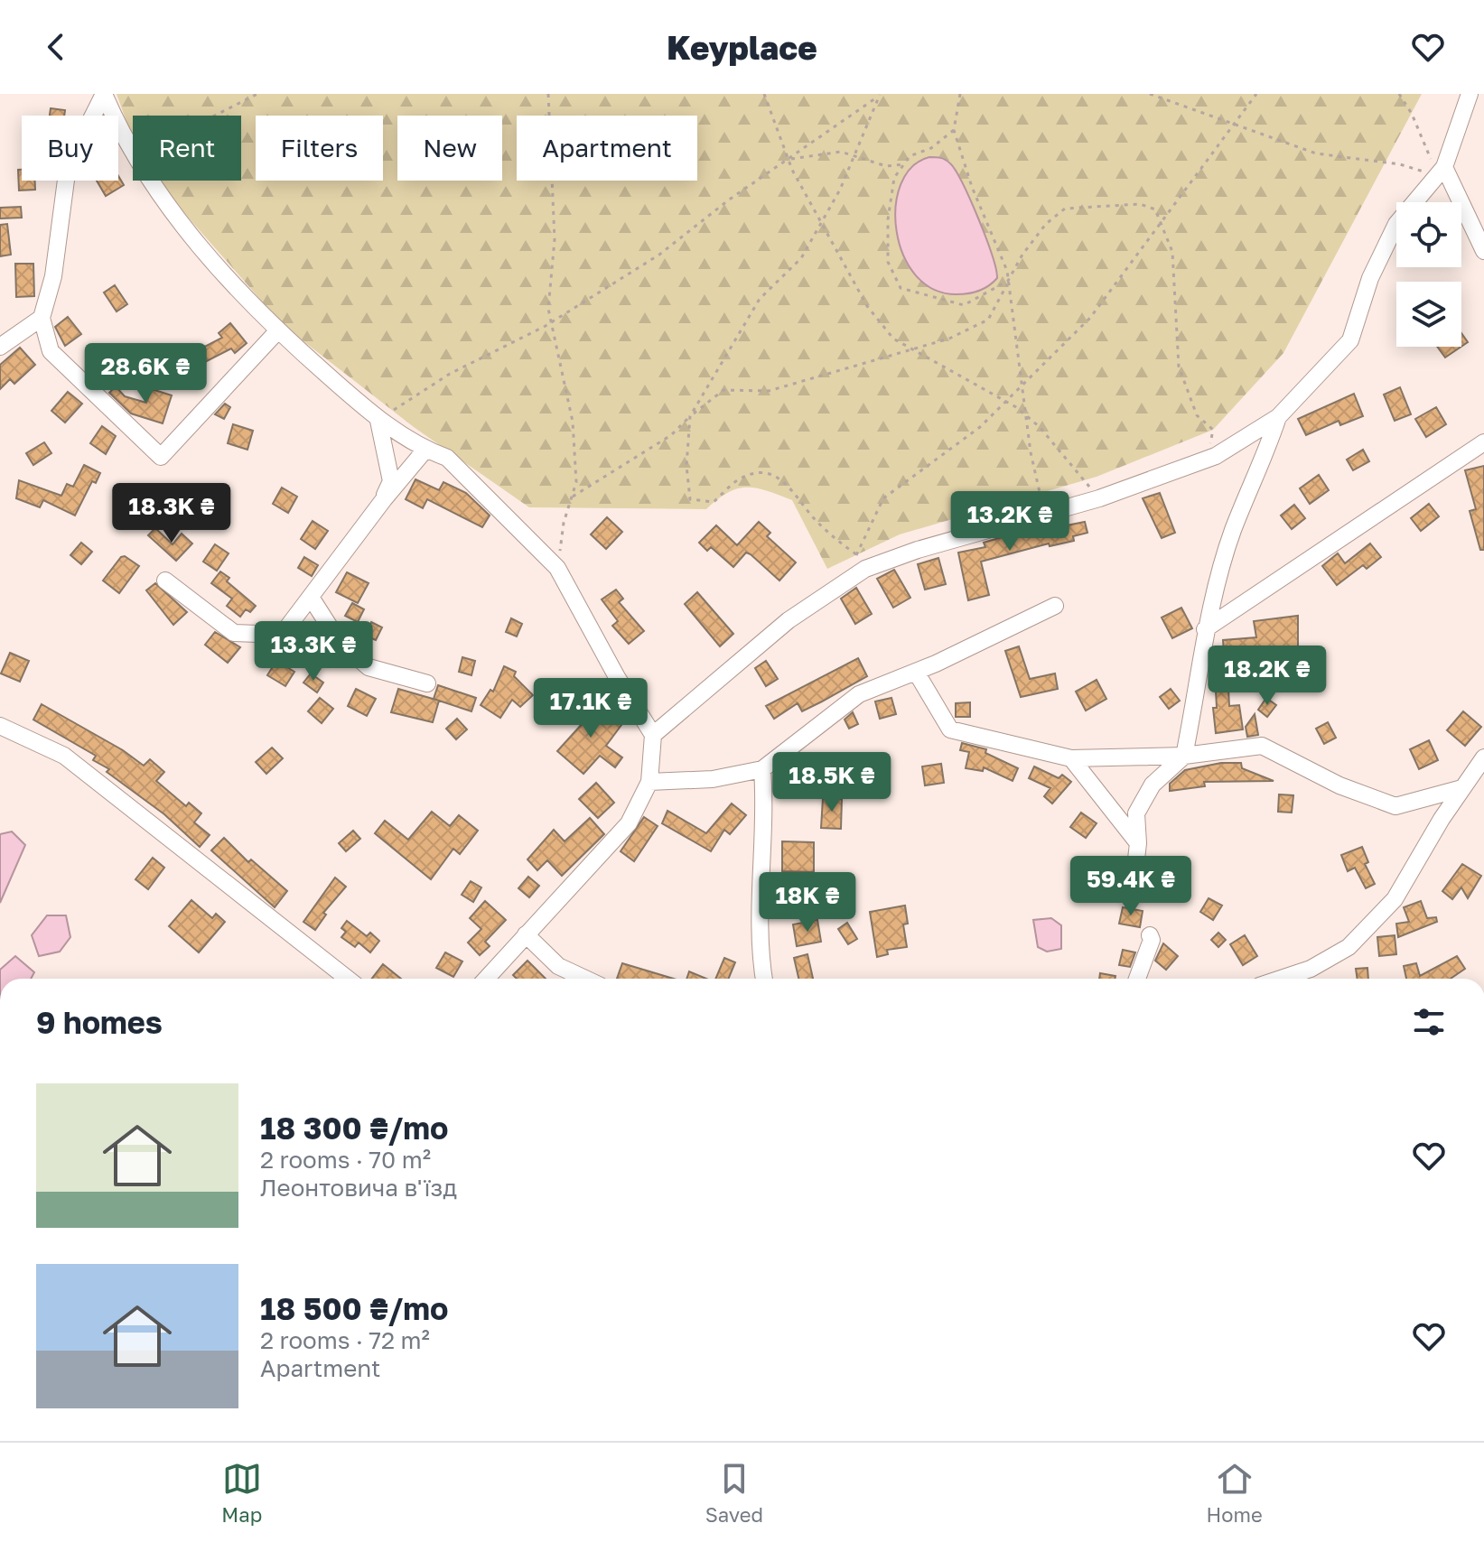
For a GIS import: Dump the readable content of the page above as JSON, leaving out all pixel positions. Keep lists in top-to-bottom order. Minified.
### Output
{"page":{"header":"Keyplace","chip":["Buy","Rent","Filters","New","Apartment"],"price":["28.6K ₴","18.3K ₴","13.2K ₴","13.3K ₴","18.2K ₴","17.1K ₴","18.5K ₴","59.4K ₴","18K ₴"],"heading":"9 homes","list":[{"name":"18 300 ₴/mo","note":"2 rooms · 70 m² · Леонтовича в'їзд"},{"name":"18 500 ₴/mo","note":"2 rooms · 72 m² · Apartment"}],"tabs":["Map","Saved","Home"]}}
